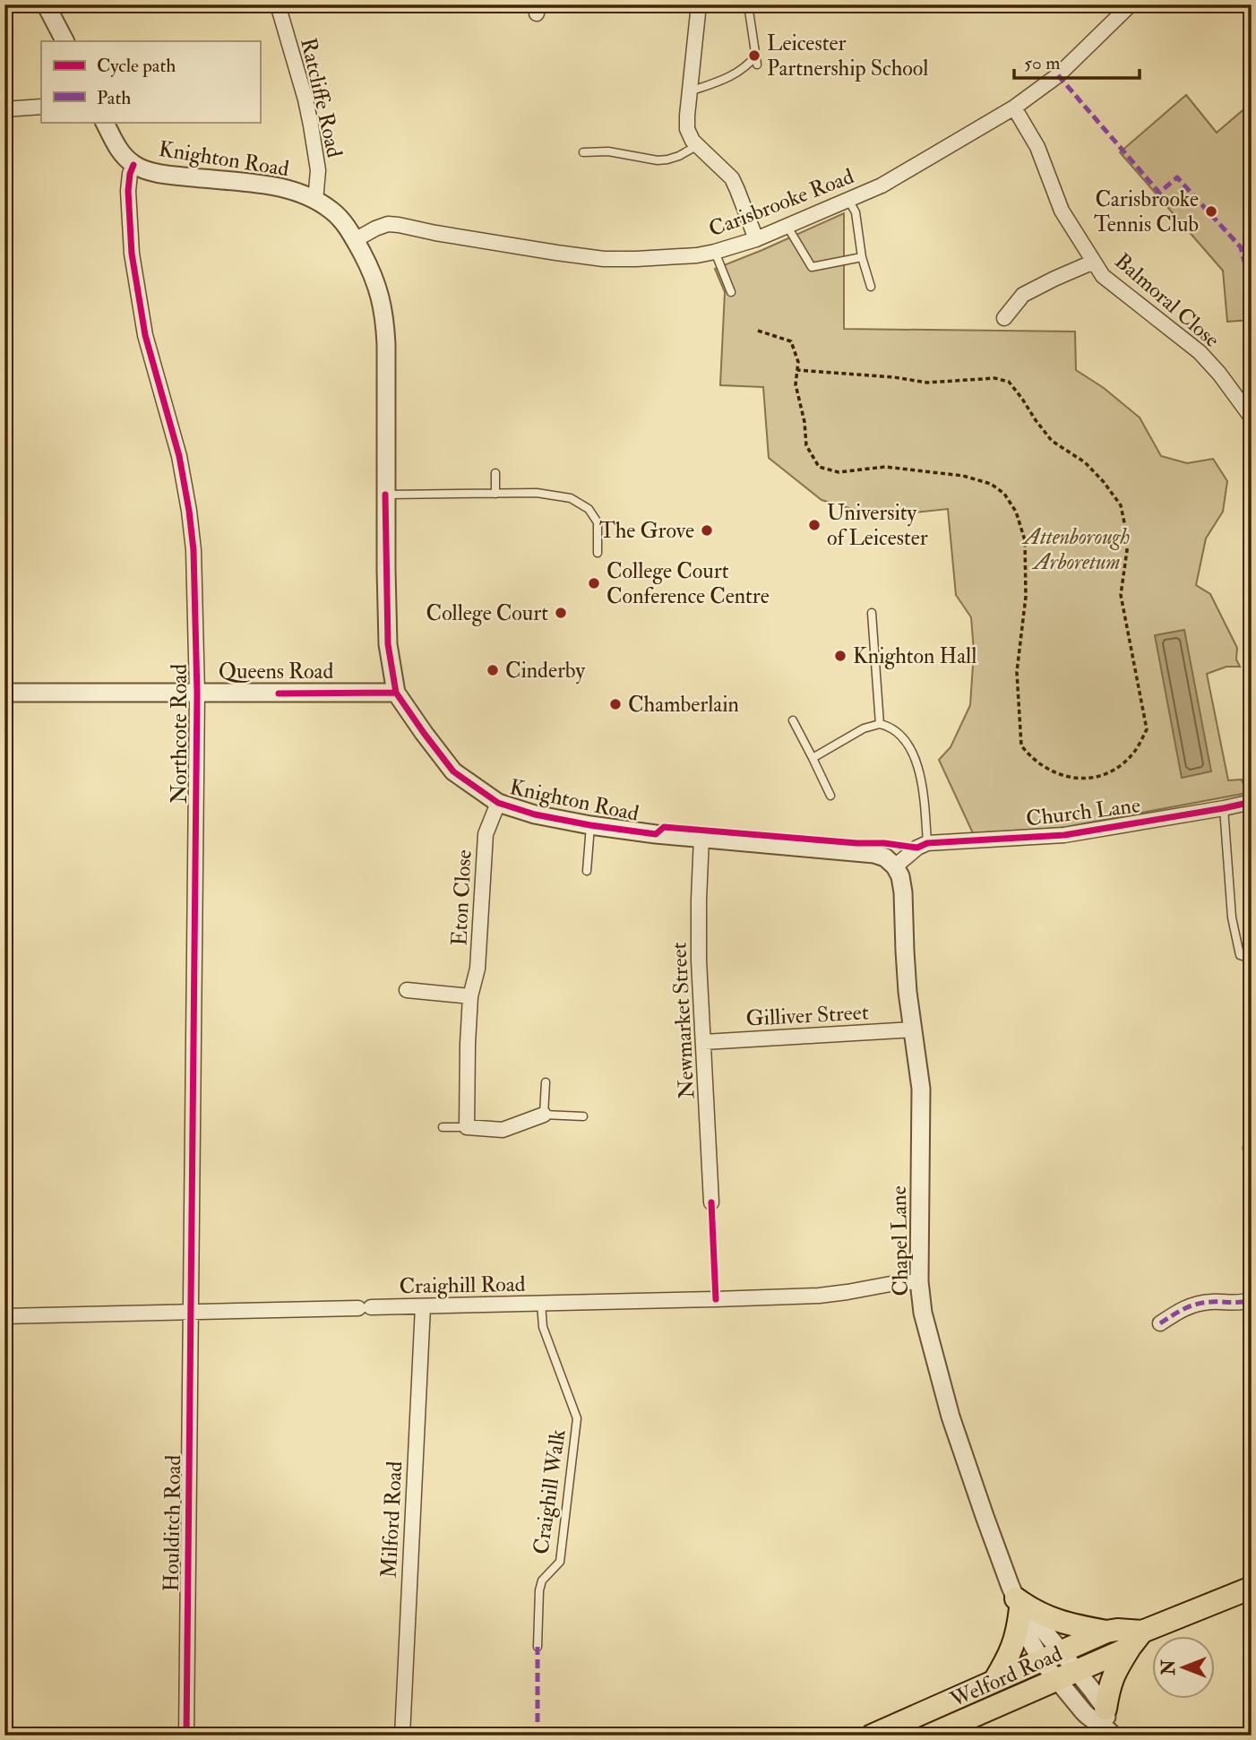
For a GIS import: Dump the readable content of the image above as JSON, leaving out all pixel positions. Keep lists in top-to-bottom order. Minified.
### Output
{"streets":{"main road":["Welford Road"],"street":["Ratcliffe Road","Knighton Road","Carisbrooke Road","Balmoral Close","Queens Road","Northcote Road","Church Lane","Eton Close","Gilliver Street","Newmarket Street","Chapel Lane","Craighill Road","Milford Road","Houlditch Road"],"lane":["Craighill Walk"]},"crossings":[["Ratcliffe Road","Knighton Road"],["Knighton Road","Carisbrooke Road"],["Knighton Road","Queens Road"],["Knighton Road","Northcote Road"],["Knighton Road","Eton Close"],["Knighton Road","Newmarket Street"],["Knighton Road","Chapel Lane"],["Carisbrooke Road","Balmoral Close"],["Queens Road","Northcote Road"],["Northcote Road","Craighill Road"],["Northcote Road","Houlditch Road"],["Gilliver Street","Newmarket Street"],["Gilliver Street","Chapel Lane"],["Chapel Lane","Craighill Road"],["Chapel Lane","Welford Road"],["Craighill Road","Craighill Walk"],["Craighill Road","Milford Road"],["Craighill Road","Houlditch Road"]],"parks":["Attenborough Arboretum"],"places":["Leicester Partnership School","Carisbrooke Tennis Club","University of Leicester","The Grove","College Court Conference Centre","College Court","Knighton Hall","Cinderby","Chamberlain"],"legend":["Cycle path","Path"],"scale_bar":"50 m","north":"left"}
